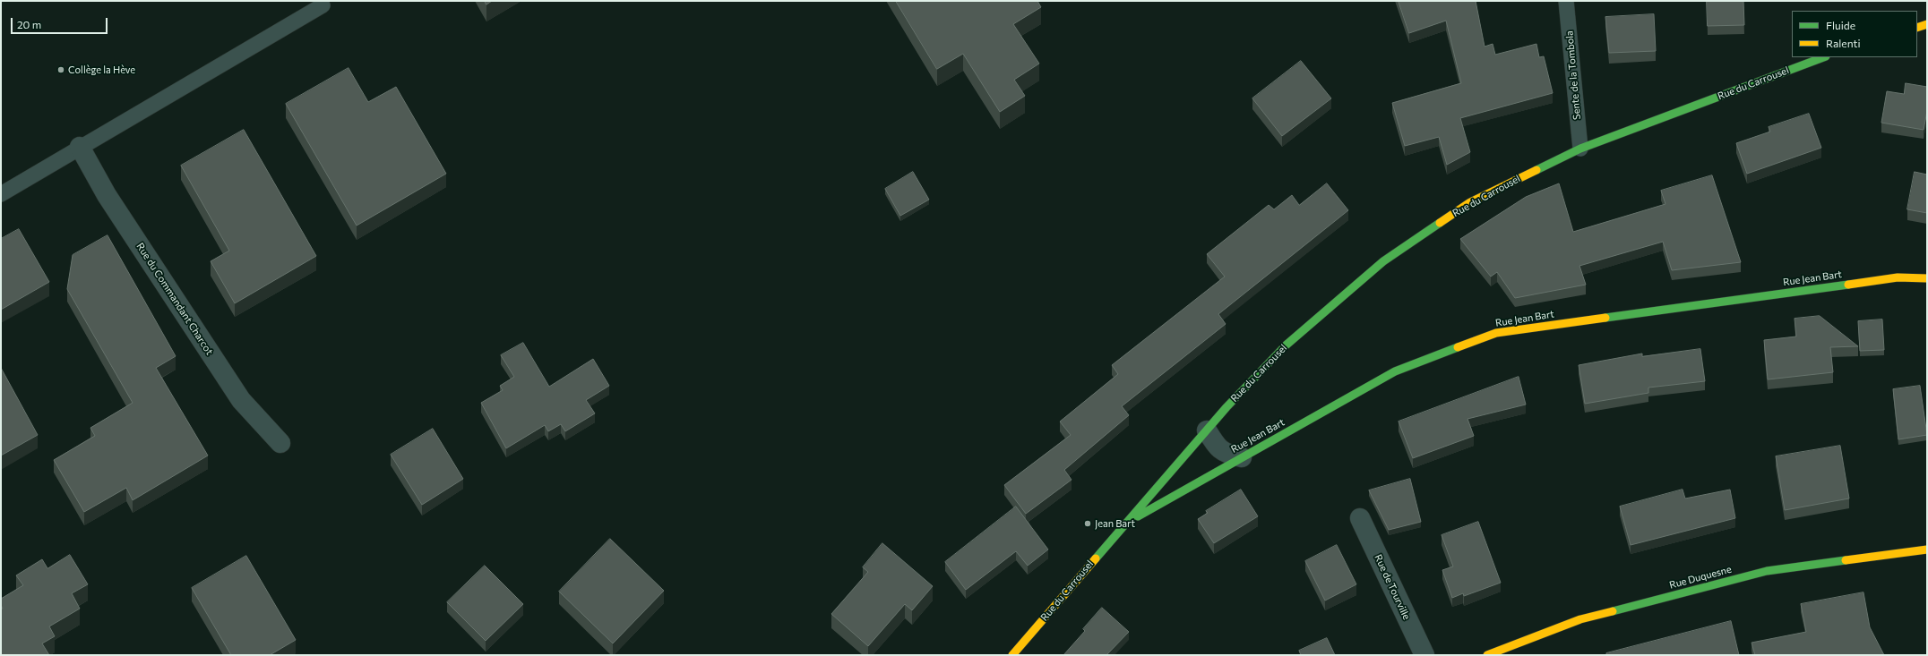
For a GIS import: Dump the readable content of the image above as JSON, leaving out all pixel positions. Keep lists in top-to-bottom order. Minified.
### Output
{"streets":{"street":["Rue du Carrousel","Rue Jean Bart","Rue du Commandant Charcot","Rue Duquesne","Rue de Tourville"],"lane":["Sente de la Tombola"]},"crossings":[["Sente de la Tombola","Rue du Carrousel"],["Rue du Carrousel","Rue Jean Bart"]],"places":["Collège la Hève","Jean Bart"],"legend":["Fluide","Ralenti"],"scale_bar":"20 m"}
